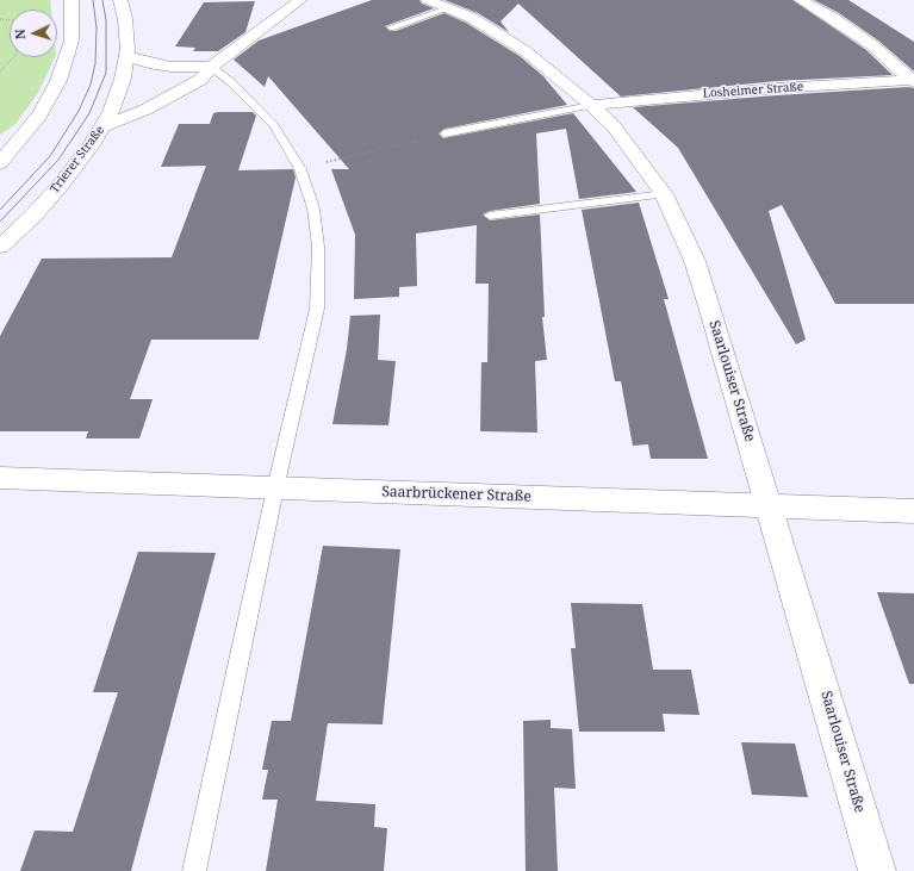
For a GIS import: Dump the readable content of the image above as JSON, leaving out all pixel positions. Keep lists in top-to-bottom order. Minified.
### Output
{"streets":{"street":["Losheimer Straße","Trierer Straße","Saarlouiser Straße","Saarbrückener Straße"]},"crossings":[["Losheimer Straße","Saarlouiser Straße"],["Saarlouiser Straße","Saarbrückener Straße"]],"north":"left"}
